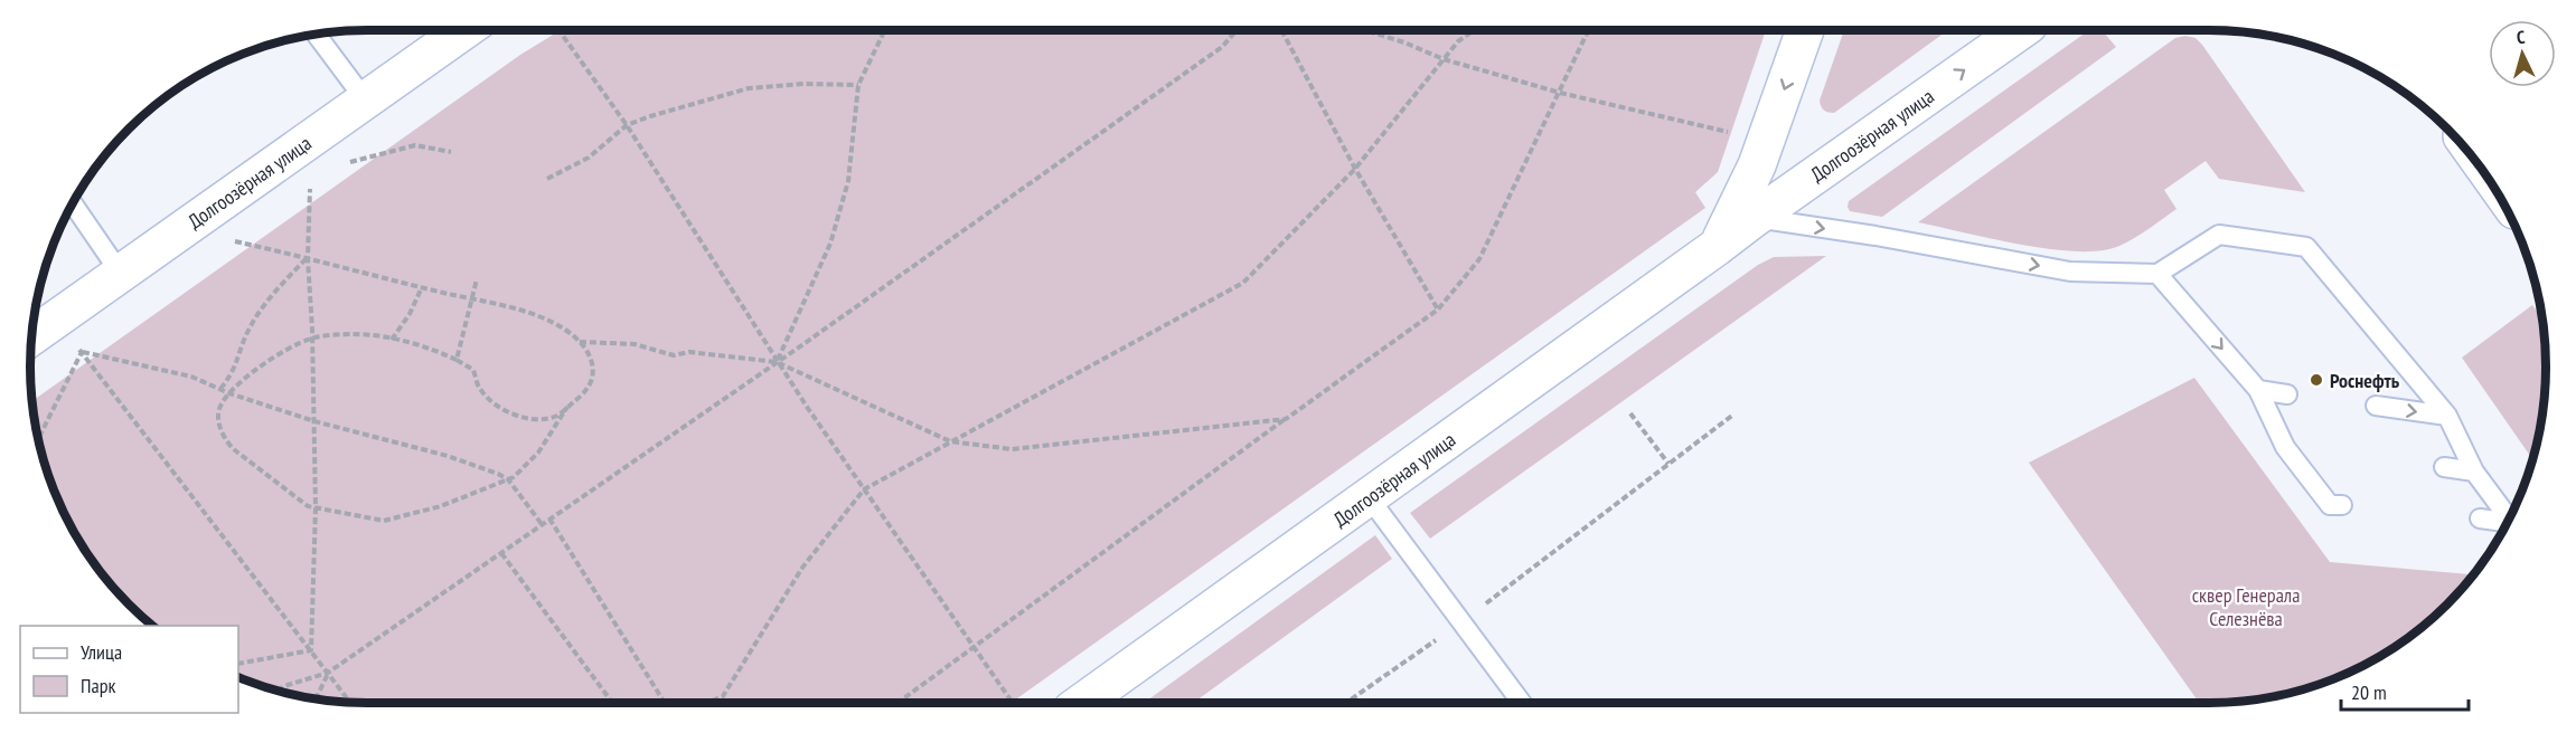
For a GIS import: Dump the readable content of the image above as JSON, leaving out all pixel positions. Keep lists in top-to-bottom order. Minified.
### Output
{"streets":{"main road":["Долгоозёрная улица"]},"parks":["сквер Генерала Селезнёва"],"places":["Роснефть"],"legend":["Улица","Парк"],"scale_bar":"20 m","north":"top"}
